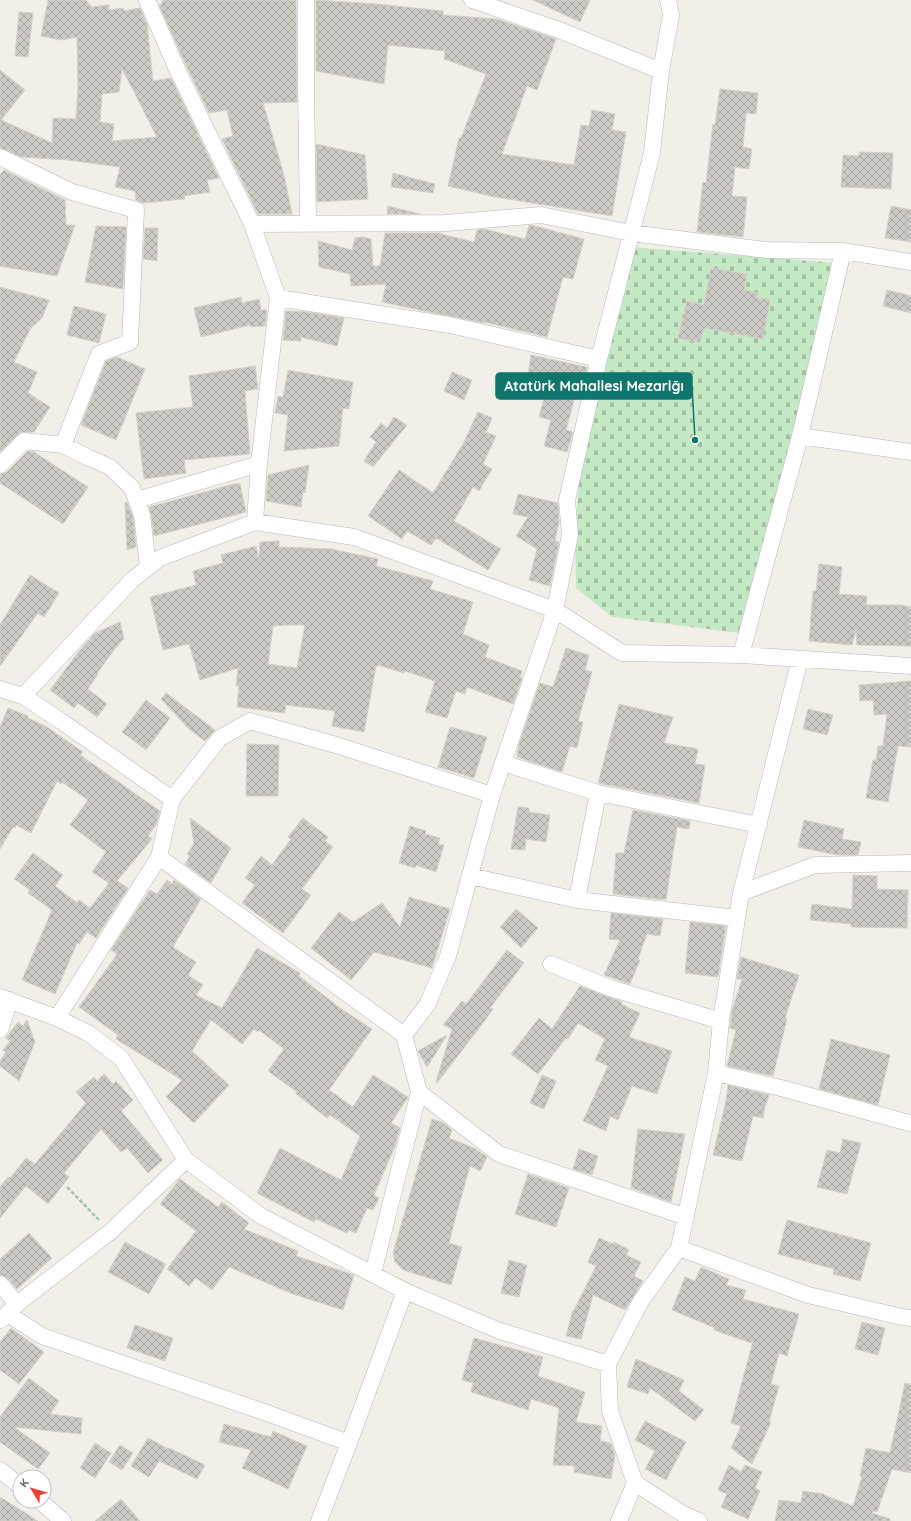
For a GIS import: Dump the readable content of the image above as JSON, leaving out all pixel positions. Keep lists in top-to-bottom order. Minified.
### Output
{"places":["Atatürk Mahallesi Mezarlğı"],"north":"top left"}
